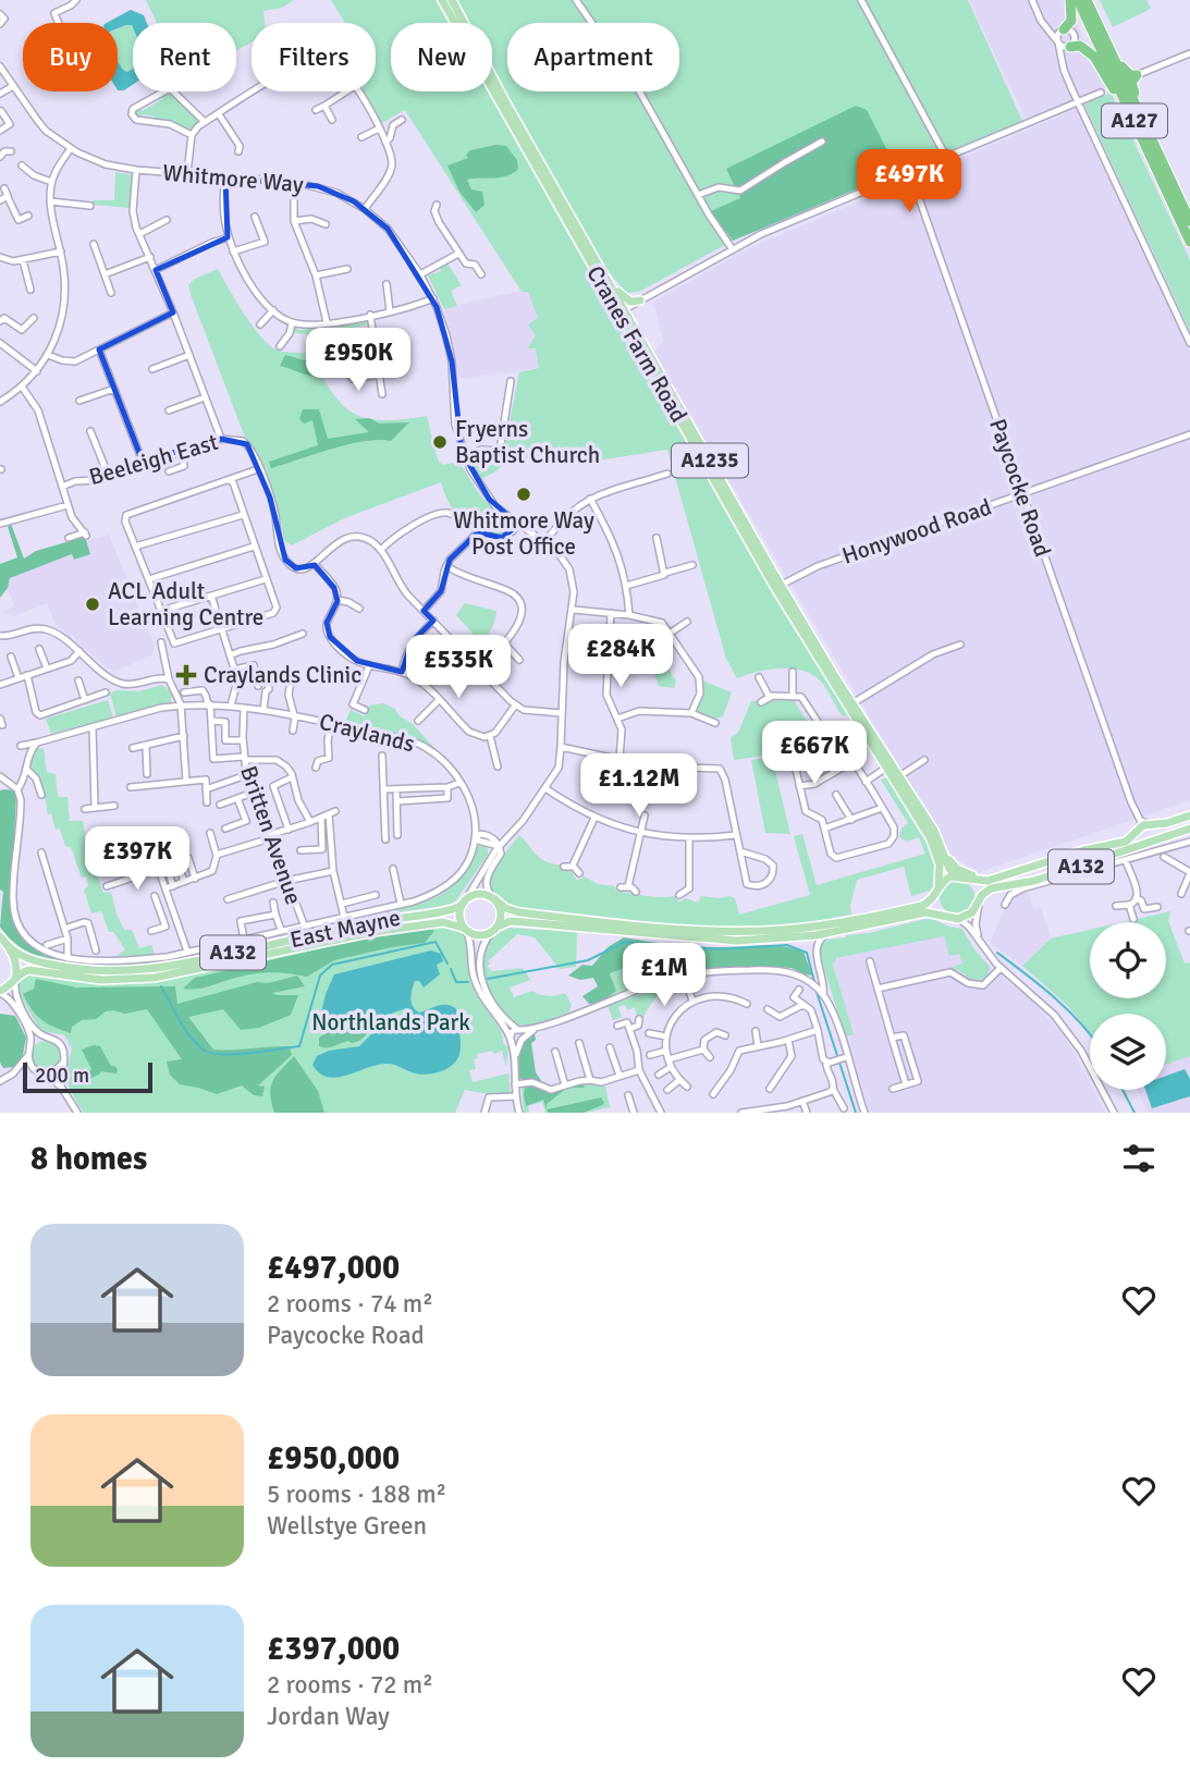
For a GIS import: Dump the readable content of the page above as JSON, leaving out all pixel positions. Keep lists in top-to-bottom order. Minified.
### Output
{"streets":{"highway":["A127"],"main road":["Cranes Farm Road","A1235","A132","East Mayne"],"street":["Whitmore Way","Beeleigh East","Paycocke Road","Honywood Road","Craylands","Britten Avenue"]},"crossings":[["Whitmore Way","A132"],["Whitmore Way","East Mayne"],["Cranes Farm Road","A1235"],["Cranes Farm Road","Honywood Road"],["Cranes Farm Road","A132"],["Paycocke Road","Honywood Road"],["Paycocke Road","A132"],["Craylands","Britten Avenue"],["A132","East Mayne"]],"parks":["Northlands Park"],"places":{"other":["Fryerns Baptist Church","Whitmore Way Post Office","ACL Adult Learning Centre"],"health":["Craylands Clinic"]},"scale_bar":"200 m","page":{"chip":["Buy","Rent","Filters","New","Apartment"],"price":["£497K","£950K","£284K","£535K","£667K","£1.12M","£397K","£1M"],"scale":"200 m","heading":"8 homes","list":[{"name":"£497,000","note":"2 rooms · 74 m² · Paycocke Road"},{"name":"£950,000","note":"5 rooms · 188 m² · Wellstye Green"},{"name":"£397,000","note":"2 rooms · 72 m² · Jordan Way"}]}}
